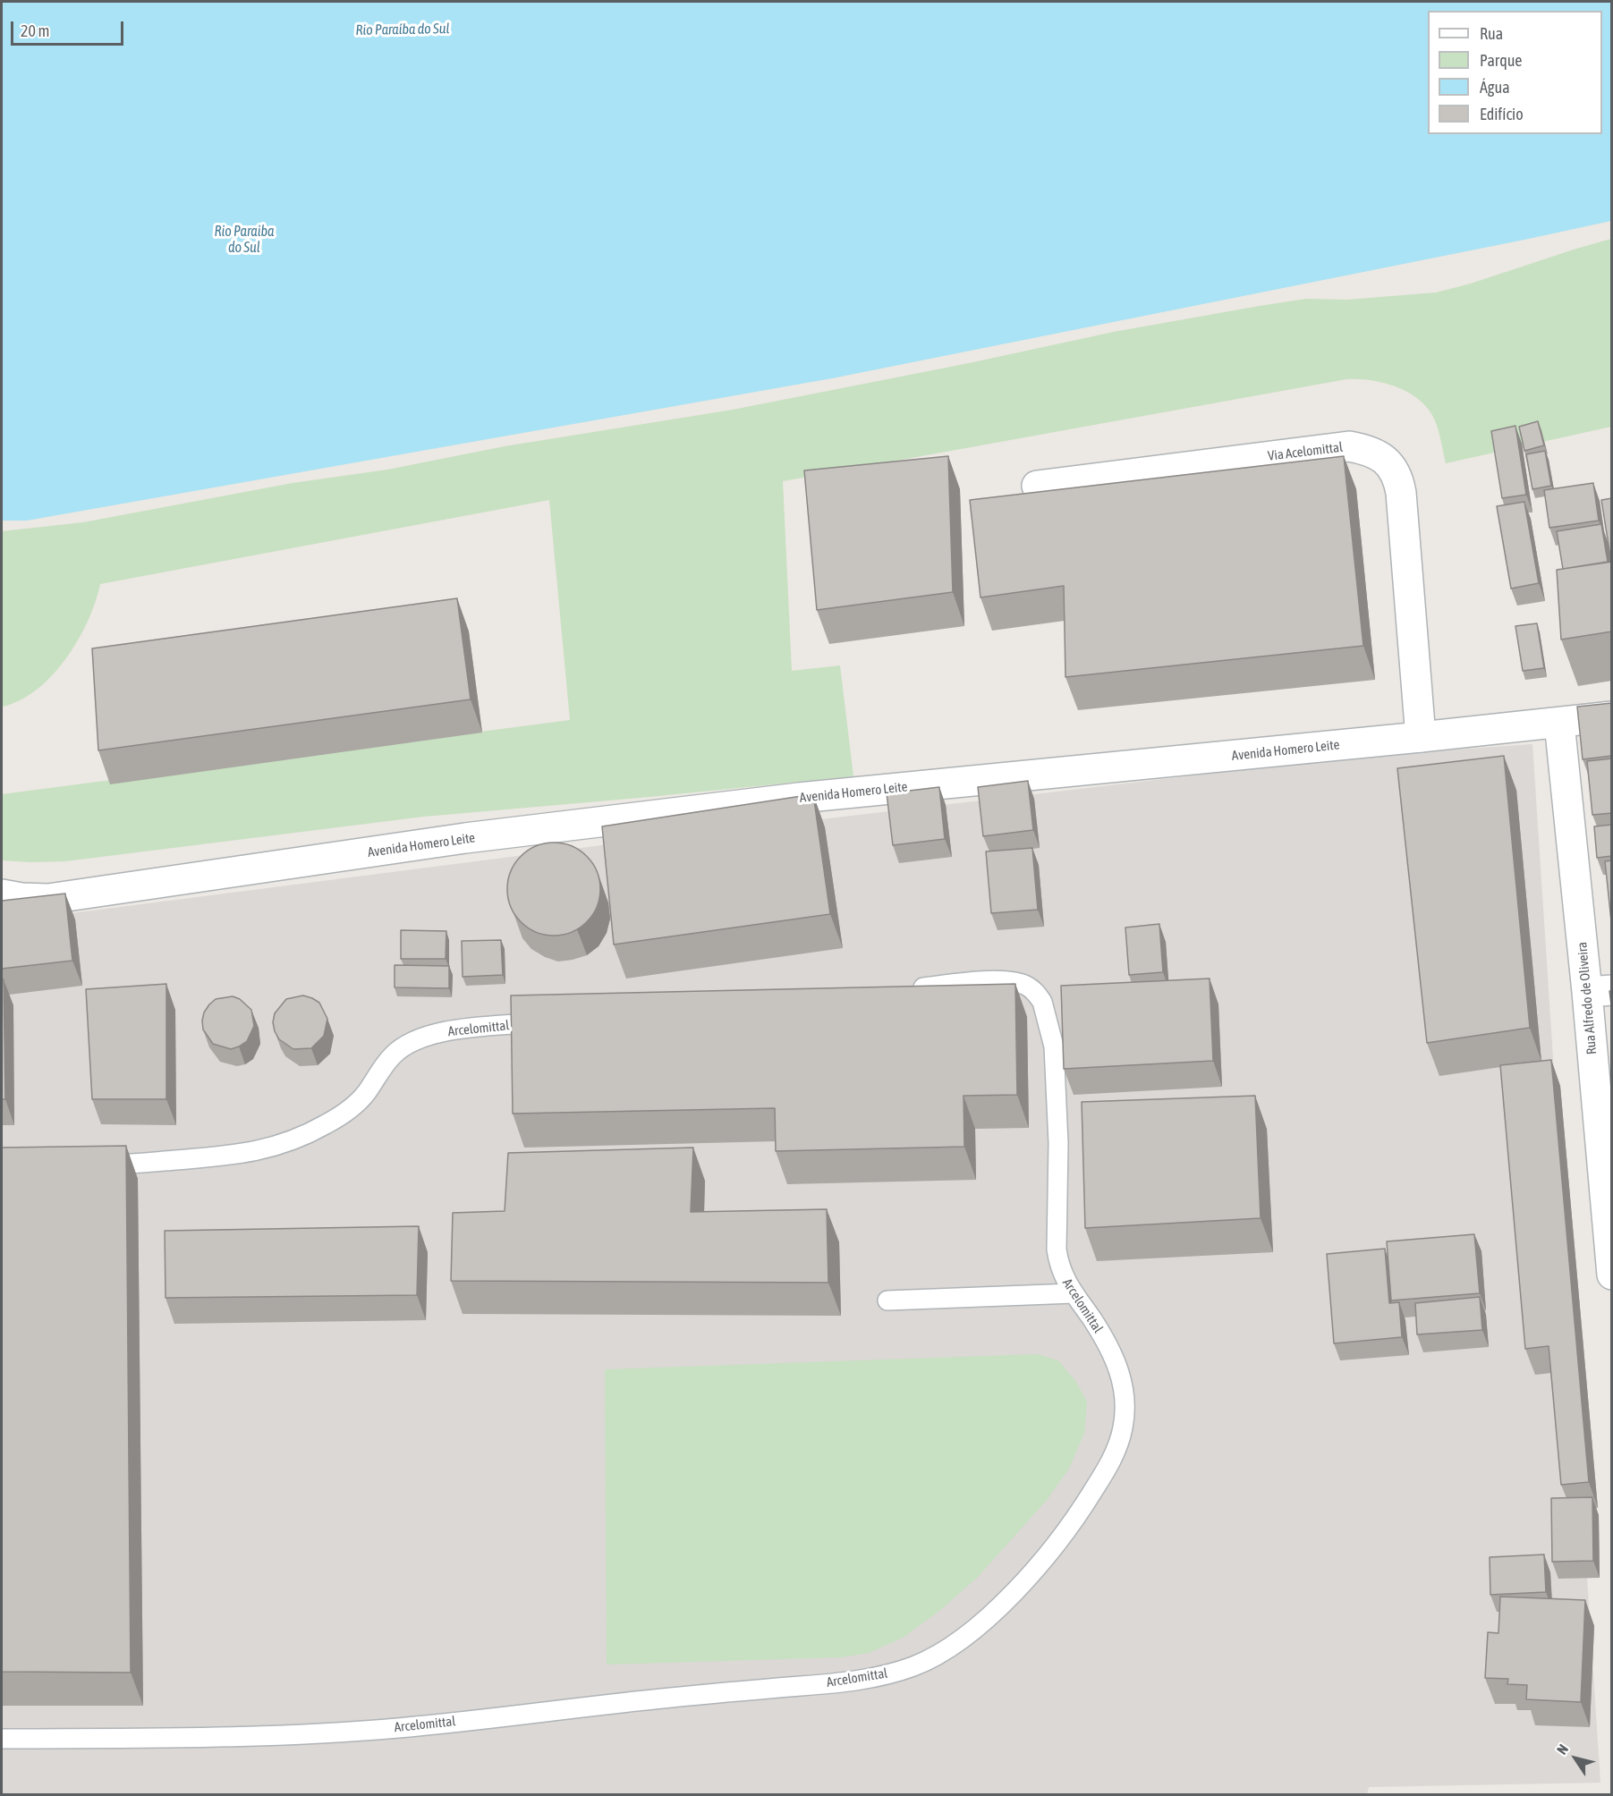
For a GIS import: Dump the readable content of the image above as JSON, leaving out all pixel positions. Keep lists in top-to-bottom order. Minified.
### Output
{"streets":{"street":["Via Acelomittal","Avenida Homero Leite","Rua Alfredo de Oliveira"],"lane":["Arcelomittal"]},"crossings":[["Via Acelomittal","Avenida Homero Leite"],["Avenida Homero Leite","Rua Alfredo de Oliveira"]],"water":["Rio Paraíba do Sul","Rio Paraiba do Sul"],"legend":["Rua","Parque","Água","Edifício"],"scale_bar":"20 m","north":"top left"}
